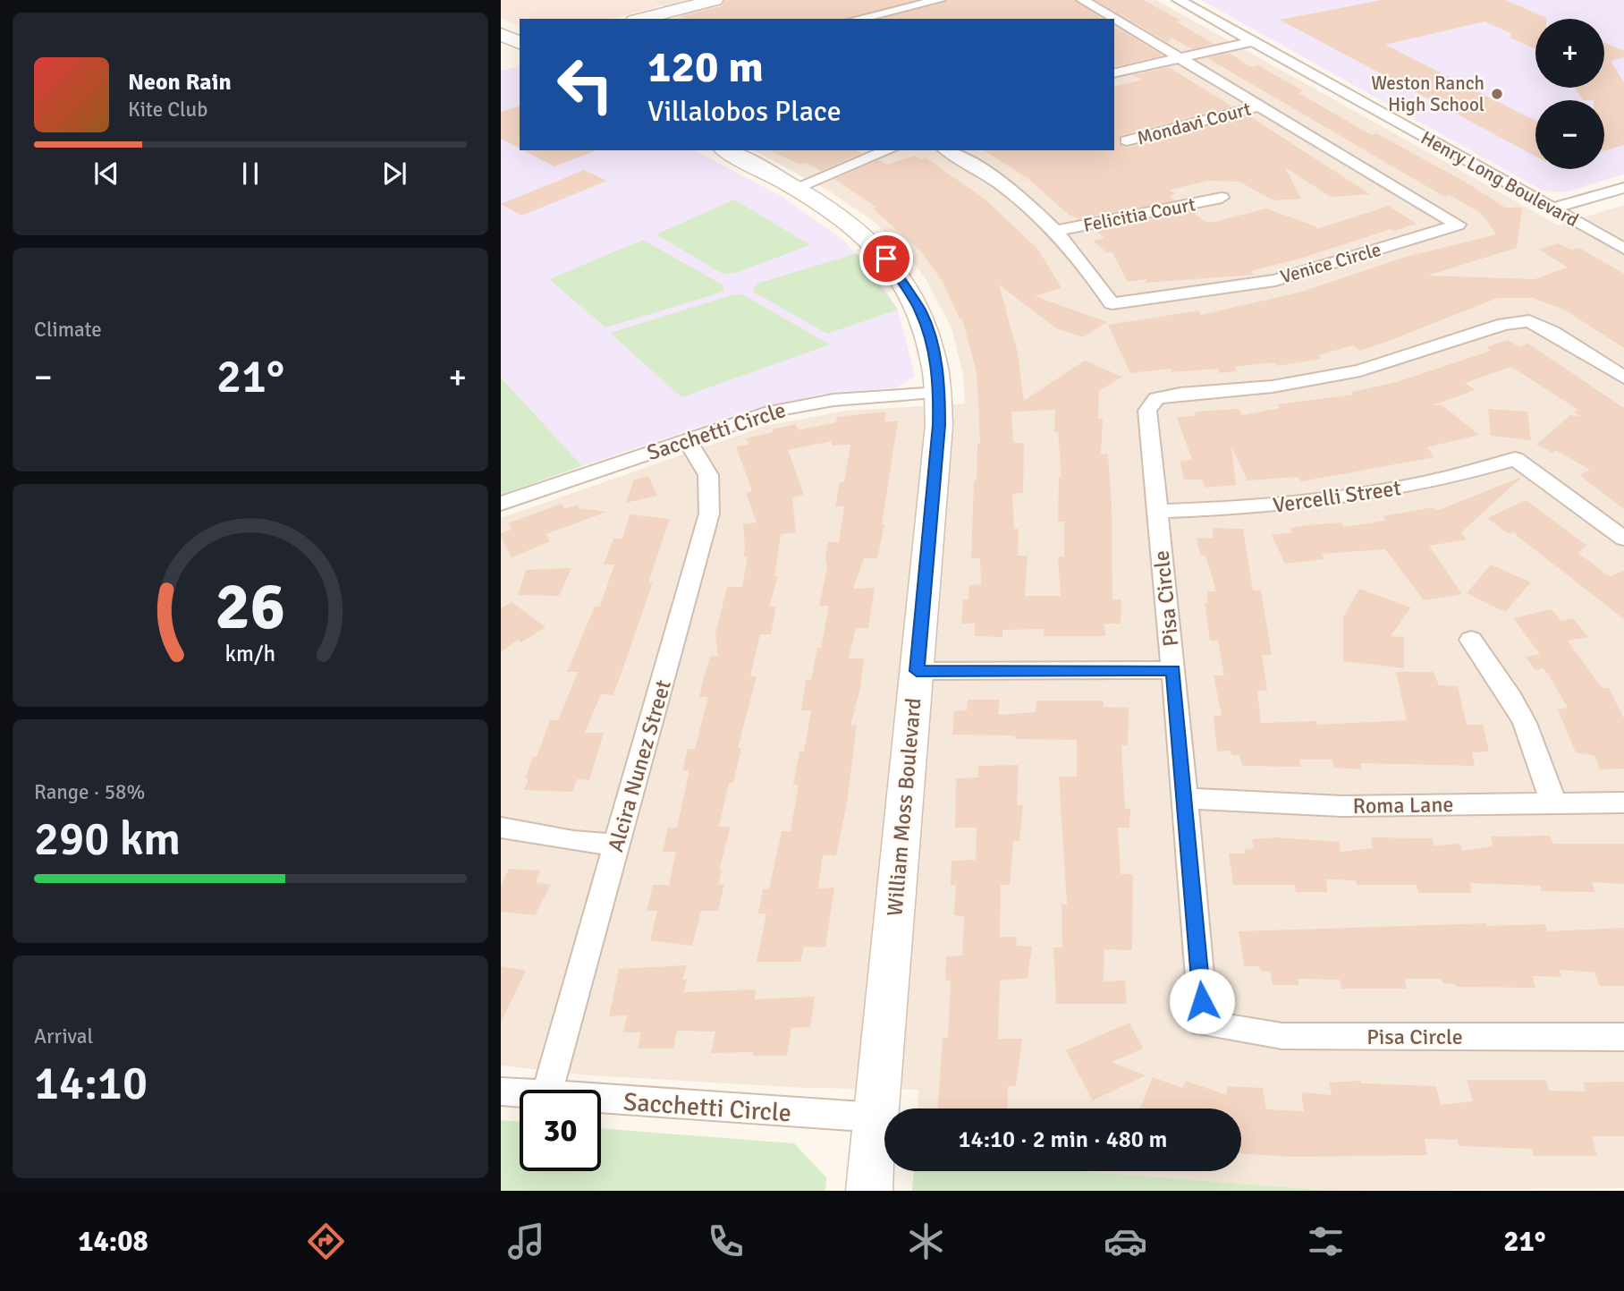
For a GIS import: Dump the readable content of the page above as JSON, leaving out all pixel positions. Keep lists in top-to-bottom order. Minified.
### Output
{"streets":{"street":["Mondavi Court","Henry Long Boulevard","Felicitia Court","Venice Circle","Sacchetti Circle","Vercelli Street","Pisa Circle","Alcira Nunez Street","Roma Lane","William Moss Boulevard"]},"crossings":[["Mondavi Court","Venice Circle"],["Felicitia Court","Venice Circle"],["Sacchetti Circle","Alcira Nunez Street"],["Sacchetti Circle","William Moss Boulevard"],["Vercelli Street","Pisa Circle"],["Pisa Circle","Roma Lane"]],"places":["Weston Ranch High School"],"page":{"map_buttons":["+","−"],"turn":["120 m","Villalobos Place"],"song":["Neon Rain","Kite Club"],"tile":["Climate",["Range · 58%","290 km"],["Arrival","14:10"]],"heat":["−","21°","+"],"limit":"30","trip":"14:10 · 2 min · 480 m","tabs":["14:08","21°"],"gauge":["26","km/h"]}}
